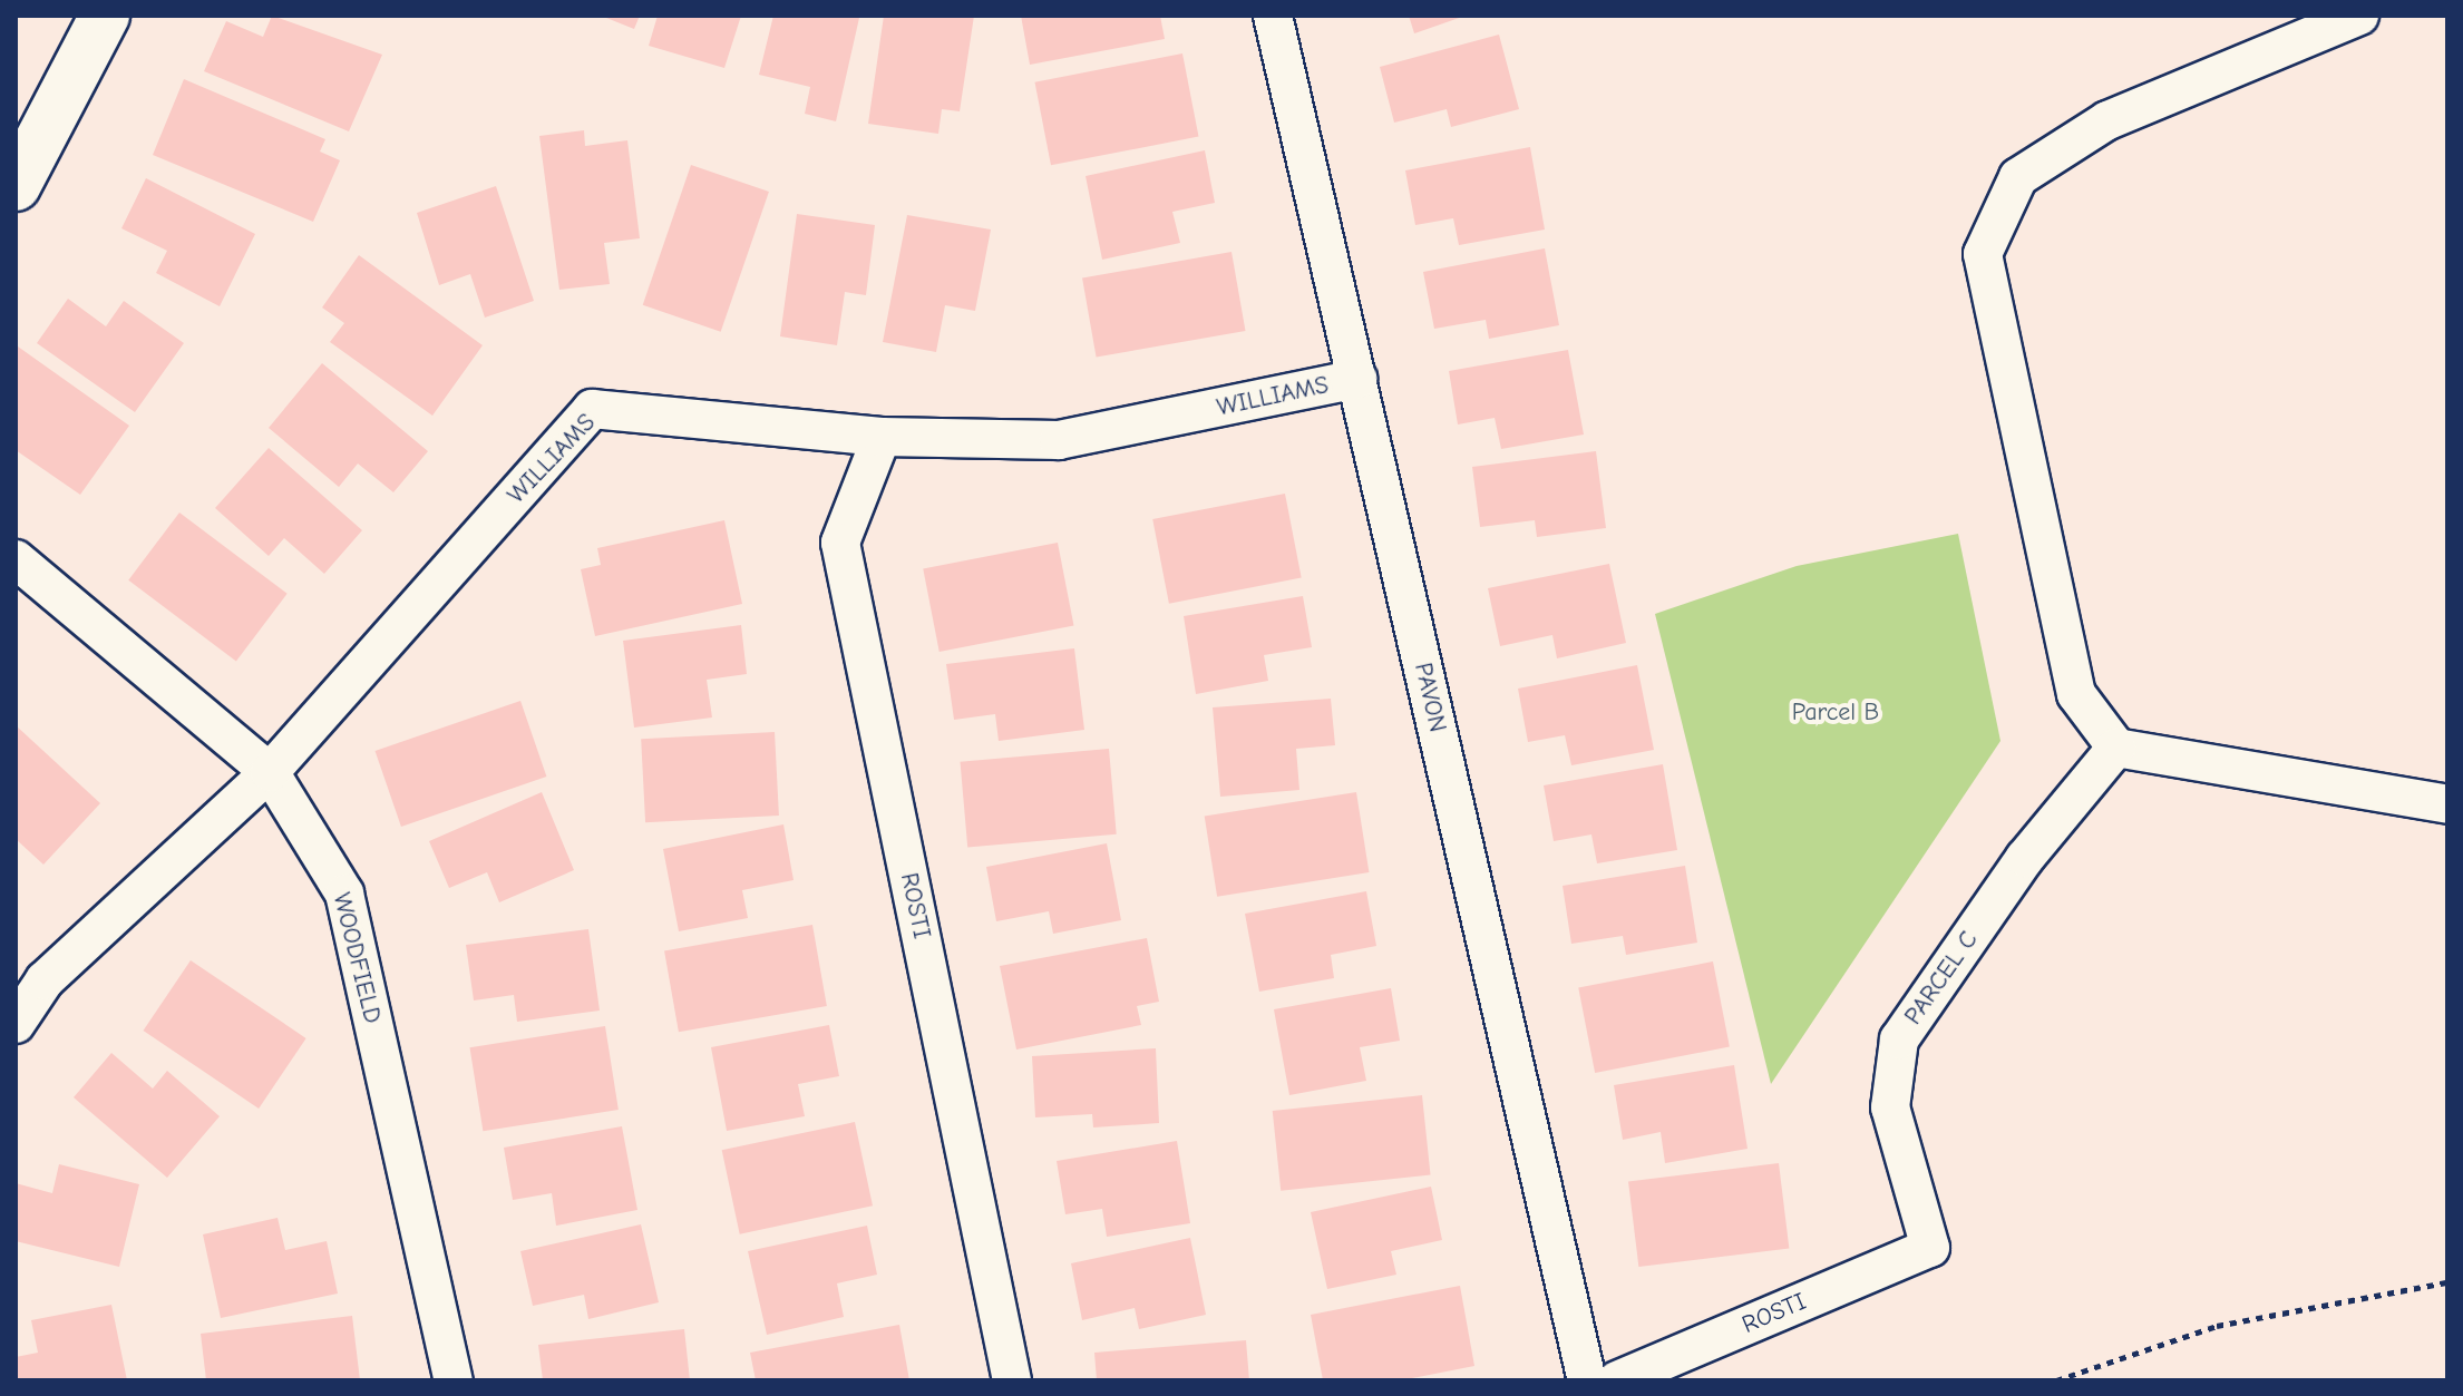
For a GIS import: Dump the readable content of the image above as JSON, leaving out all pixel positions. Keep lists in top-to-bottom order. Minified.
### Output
{"streets":{"street":["WILLIAMS","PAVON","ROSTI","WOODFIELD","PARCEL C"]},"crossings":[["WILLIAMS","PAVON"],["WILLIAMS","ROSTI"],["WILLIAMS","WOODFIELD"],["ROSTI","PARCEL C"]],"parks":["Parcel B"]}
